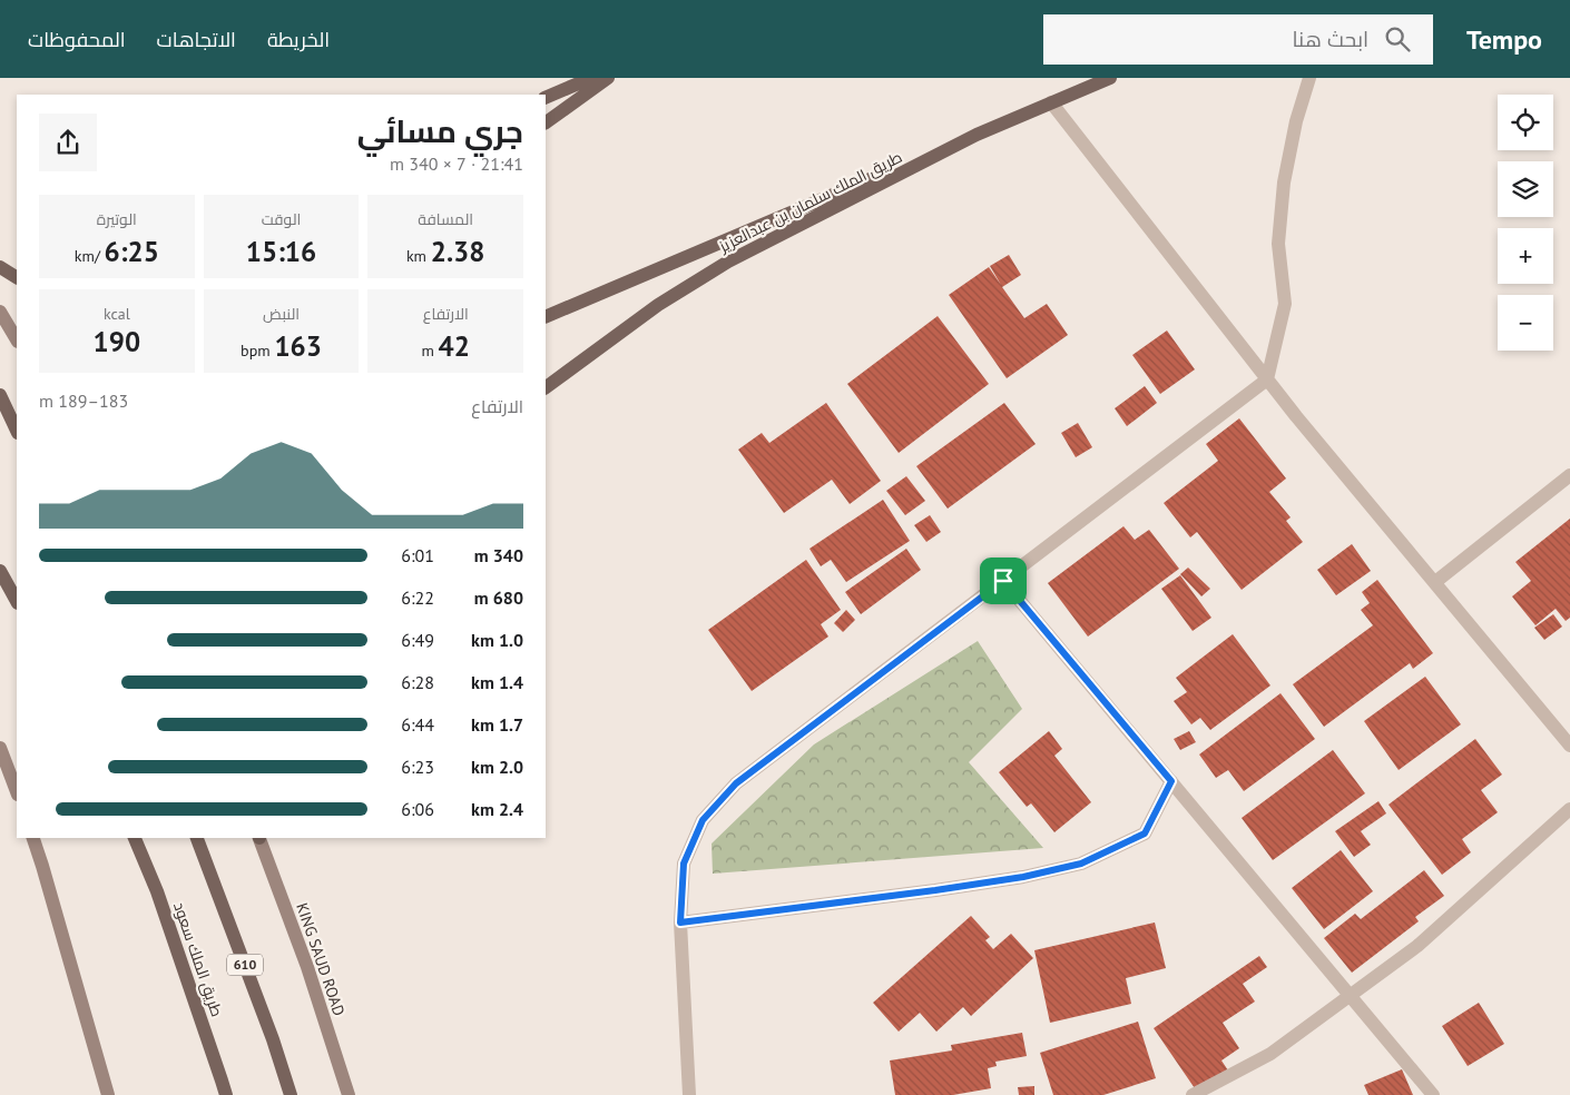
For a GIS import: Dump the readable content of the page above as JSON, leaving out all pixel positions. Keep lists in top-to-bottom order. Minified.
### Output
{"streets":{"main road":["طريق الملك سلمان بن عبدالعزيز","طريق الملك سعود","KING SAUD ROAD","610"]},"page":{"header":"Tempo","search":"ابحث هنا","nav":["الخريطة","الاتجاهات","المحفوظات"],"map_buttons":["+","−"],"heading":["جري مسائي","21:41 · 7 × 340 m"],"stats":[["المسافة","2.38 km"],["الوقت","15:16"],["الوتيرة","6:25 /km"],["الارتفاع","42 m"],["النبض","163 bpm"],["kcal","190"]],"chart":["الارتفاع","183–189 m"],"list":[{"name":"340 m","note":"6:01"},{"name":"680 m","note":"6:22"},{"name":"1.0 km","note":"6:49"},{"name":"1.4 km","note":"6:28"},{"name":"1.7 km","note":"6:44"},{"name":"2.0 km","note":"6:23"},{"name":"2.4 km","note":"6:06"}]}}
